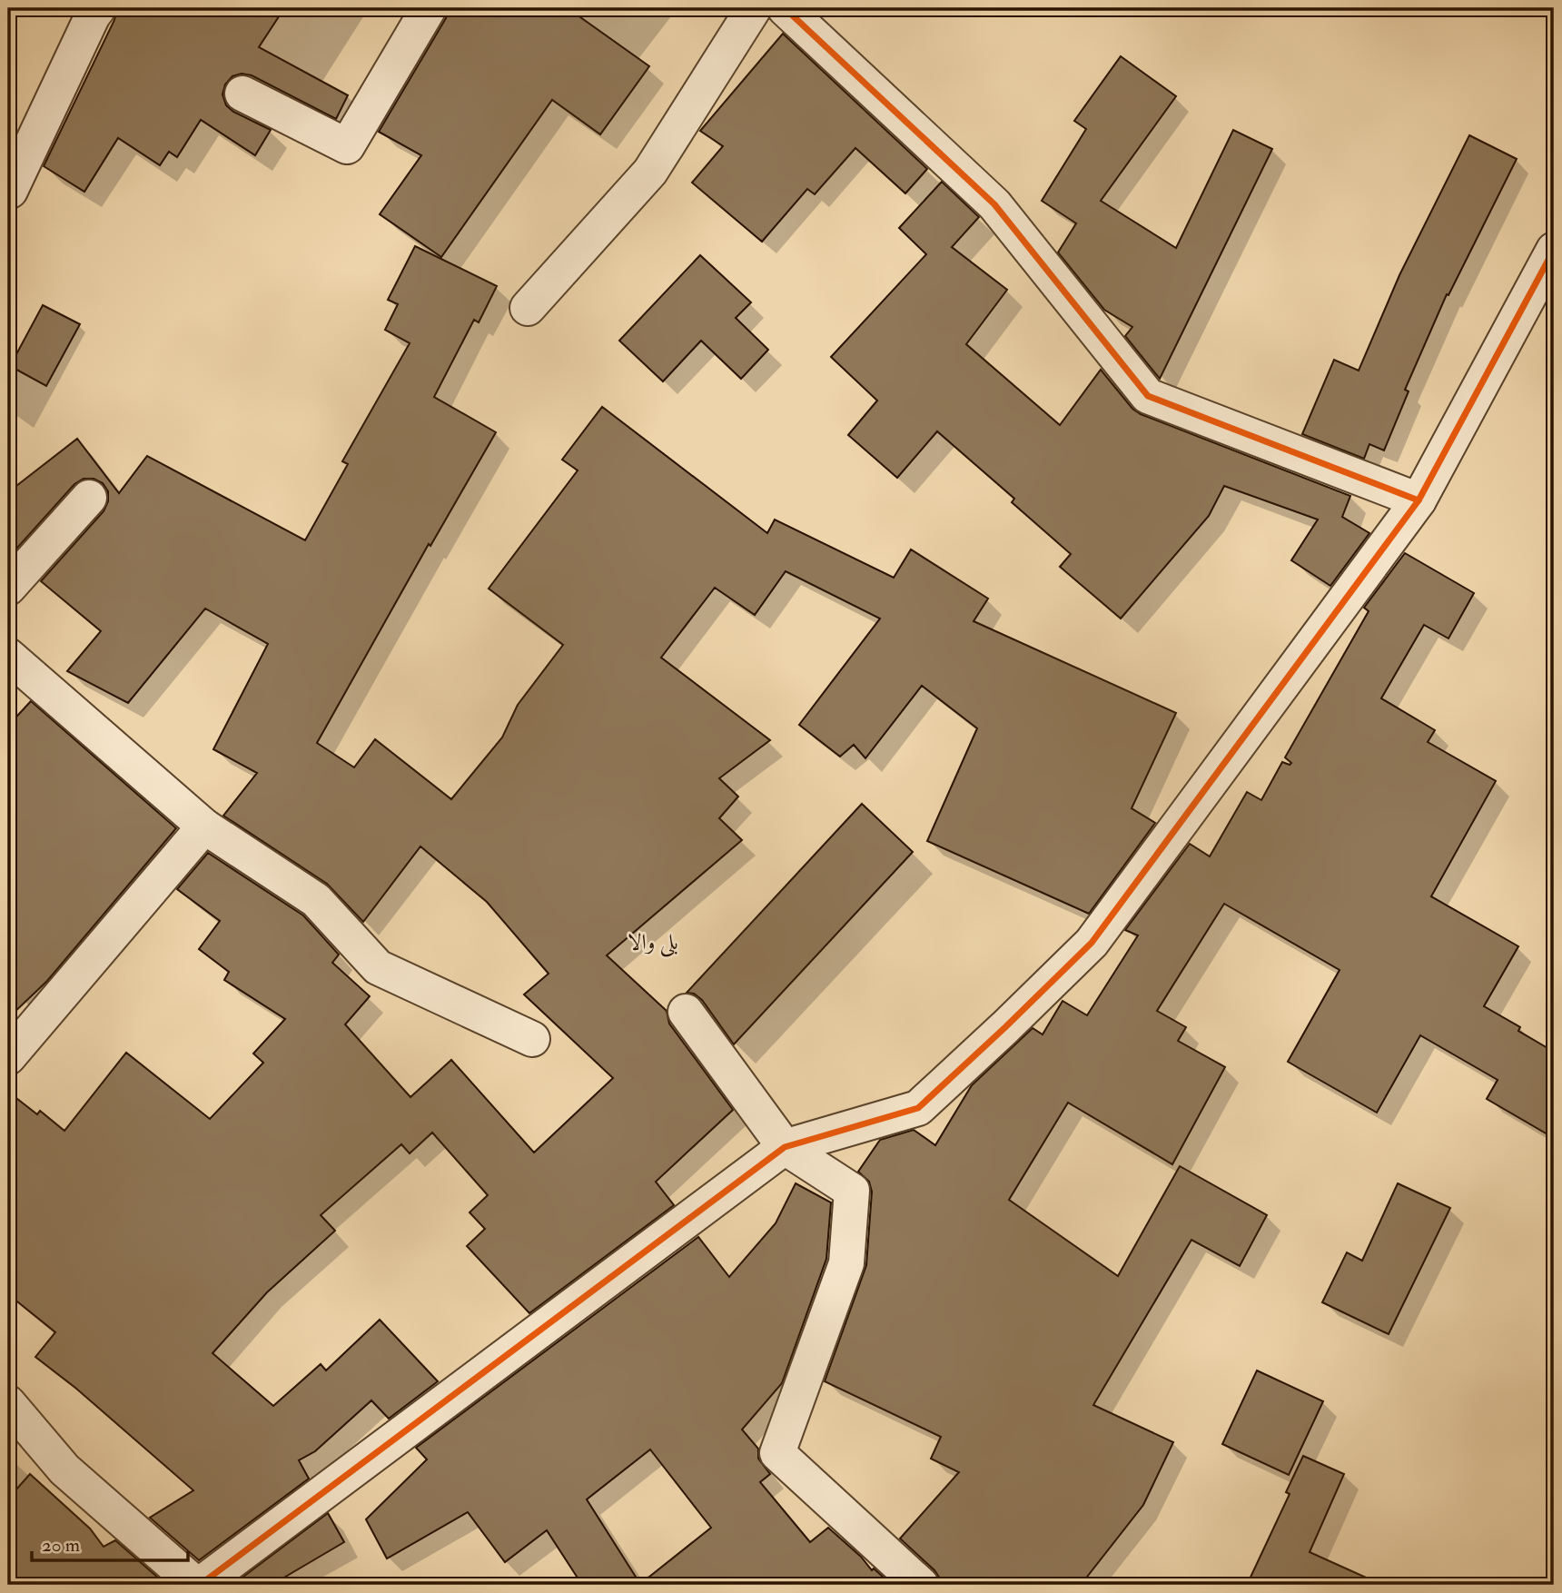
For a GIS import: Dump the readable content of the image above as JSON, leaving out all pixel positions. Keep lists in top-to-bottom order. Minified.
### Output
{"districts":["بلی والا"],"scale_bar":"20 m"}
